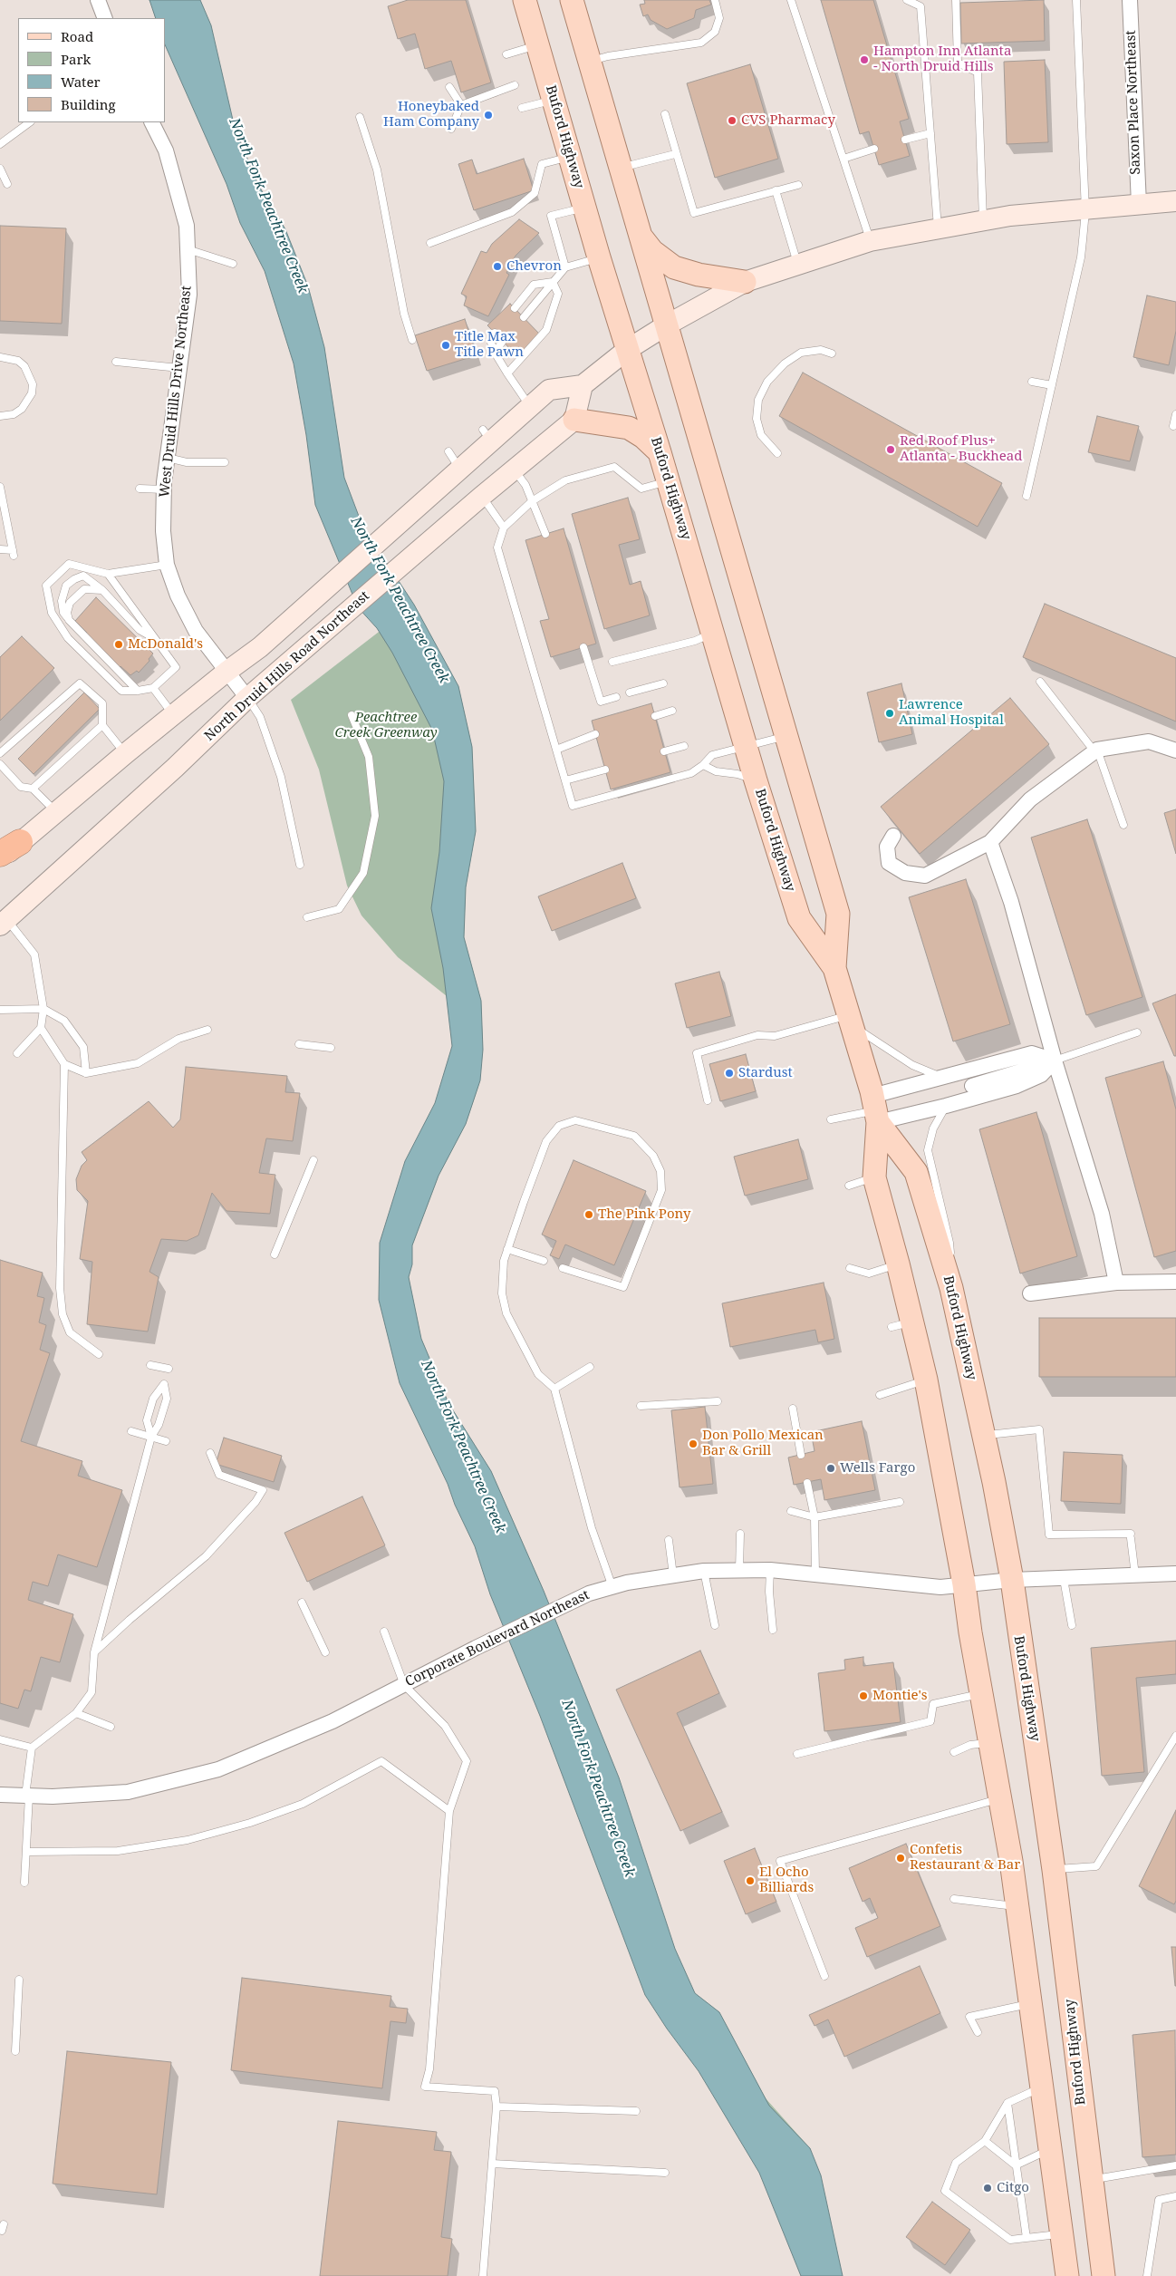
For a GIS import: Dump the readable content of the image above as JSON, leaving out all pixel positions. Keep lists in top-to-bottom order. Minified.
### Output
{"streets":{"main road":["Buford Highway","North Druid Hills Road Northeast"],"street":["Saxon Place Northeast","West Druid Hills Drive Northeast","Corporate Boulevard Northeast"]},"crossings":[["Buford Highway","Corporate Boulevard Northeast"],["West Druid Hills Drive Northeast","North Druid Hills Road Northeast"]],"water":["North Fork Peachtree Creek"],"parks":["Peachtree Creek Greenway"],"places":["Hampton Inn Atlanta - North Druid Hills","Honeybaked Ham Company","CVS Pharmacy","Chevron","Title Max Title Pawn","Red Roof Plus+ Atlanta - Buckhead","McDonald's","Lawrence Animal Hospital","Stardust","The Pink Pony","Don Pollo Mexican Bar & Grill","Wells Fargo","Montie's","Confetis Restaurant & Bar","El Ocho Billiards","Citgo"],"legend":["Road","Park","Water","Building"]}
